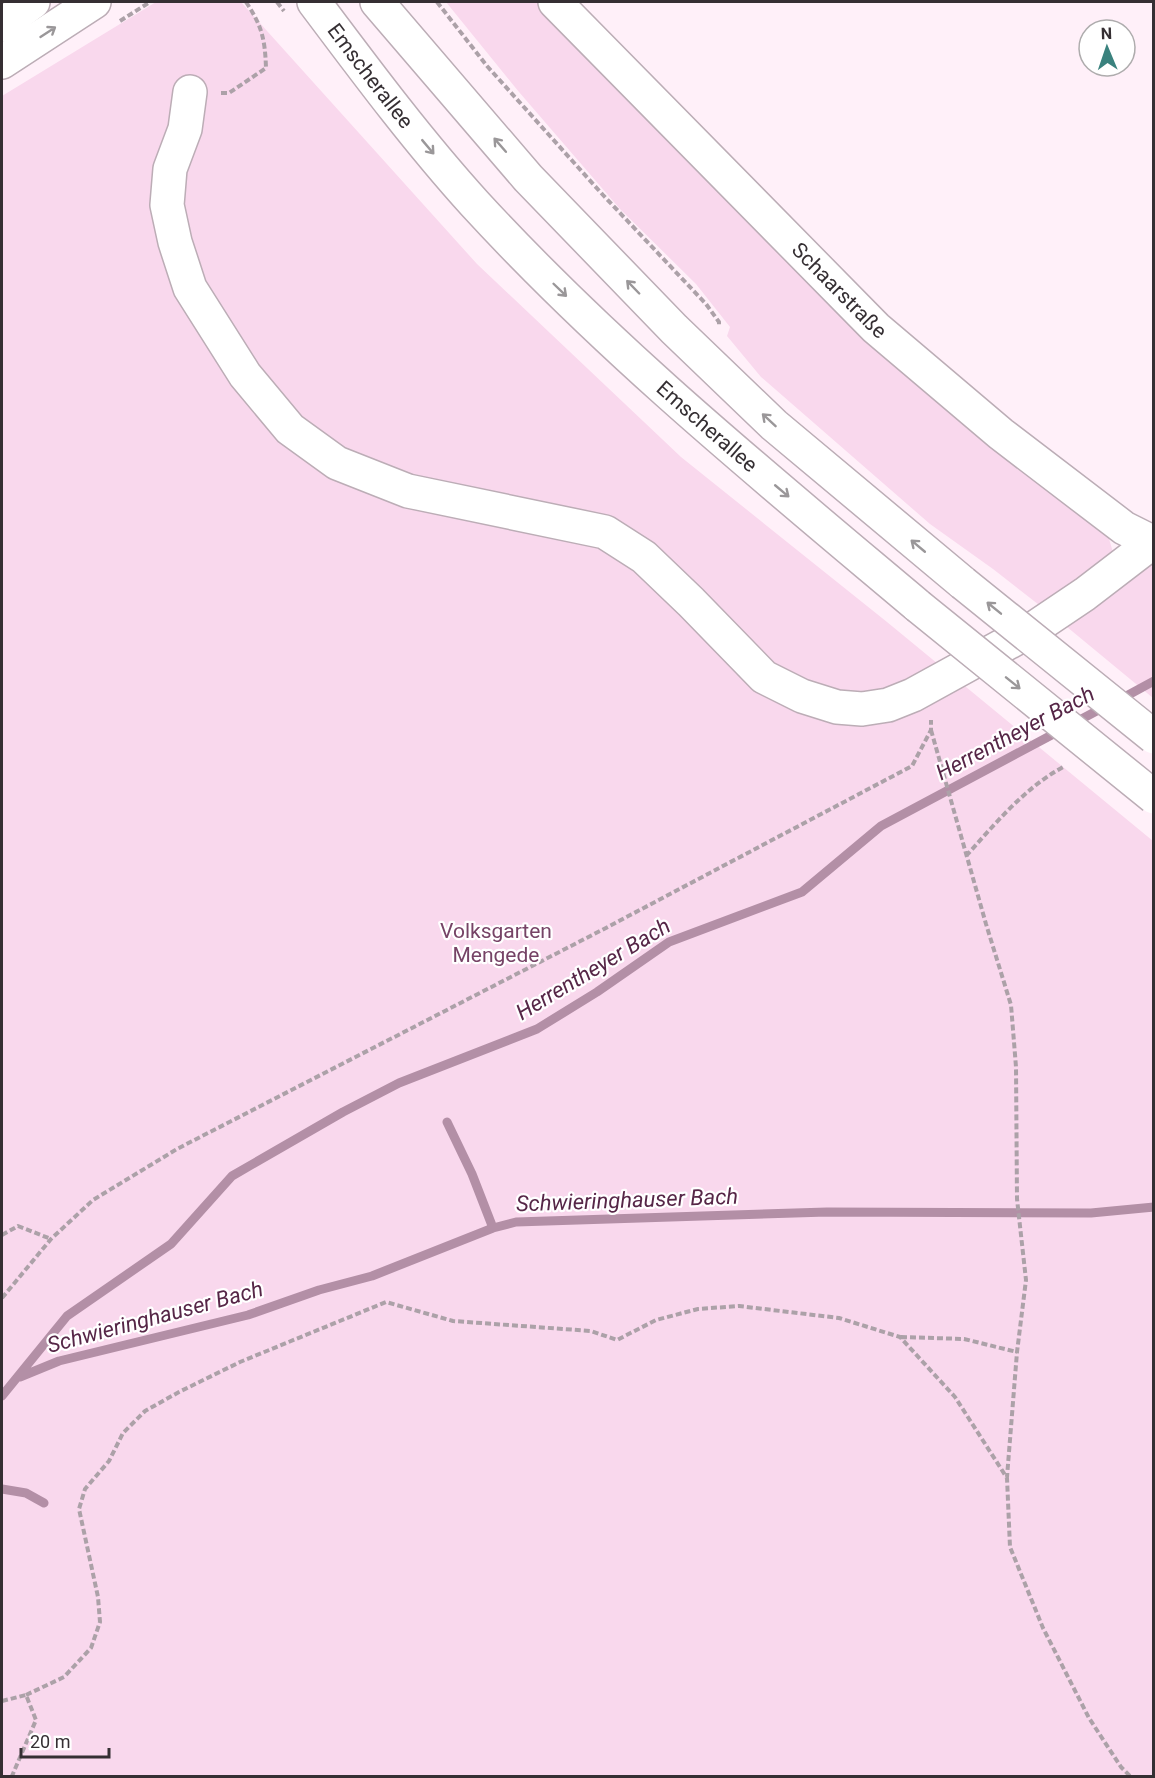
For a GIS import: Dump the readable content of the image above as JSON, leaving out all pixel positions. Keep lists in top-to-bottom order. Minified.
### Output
{"streets":{"main road":["Emscherallee","Schaarstraße"]},"water":["Herrentheyer Bach","Schwieringhauser Bach"],"parks":["Volksgarten Mengede"],"scale_bar":"20 m","north":"top"}
